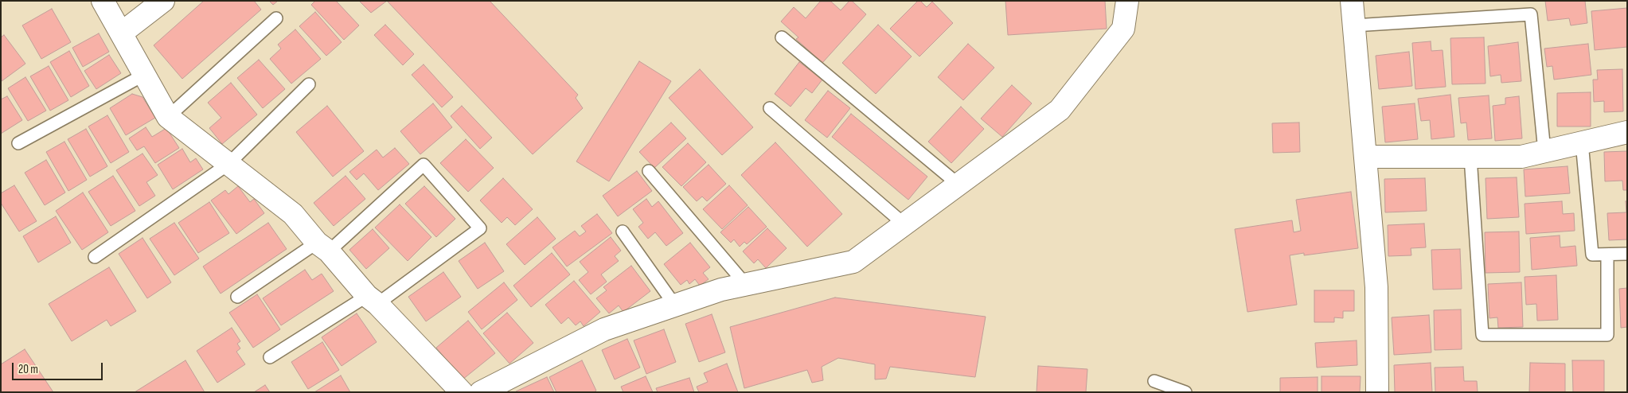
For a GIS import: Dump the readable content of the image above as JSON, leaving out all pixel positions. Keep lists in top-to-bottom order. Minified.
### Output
{"scale_bar":"20 m"}
